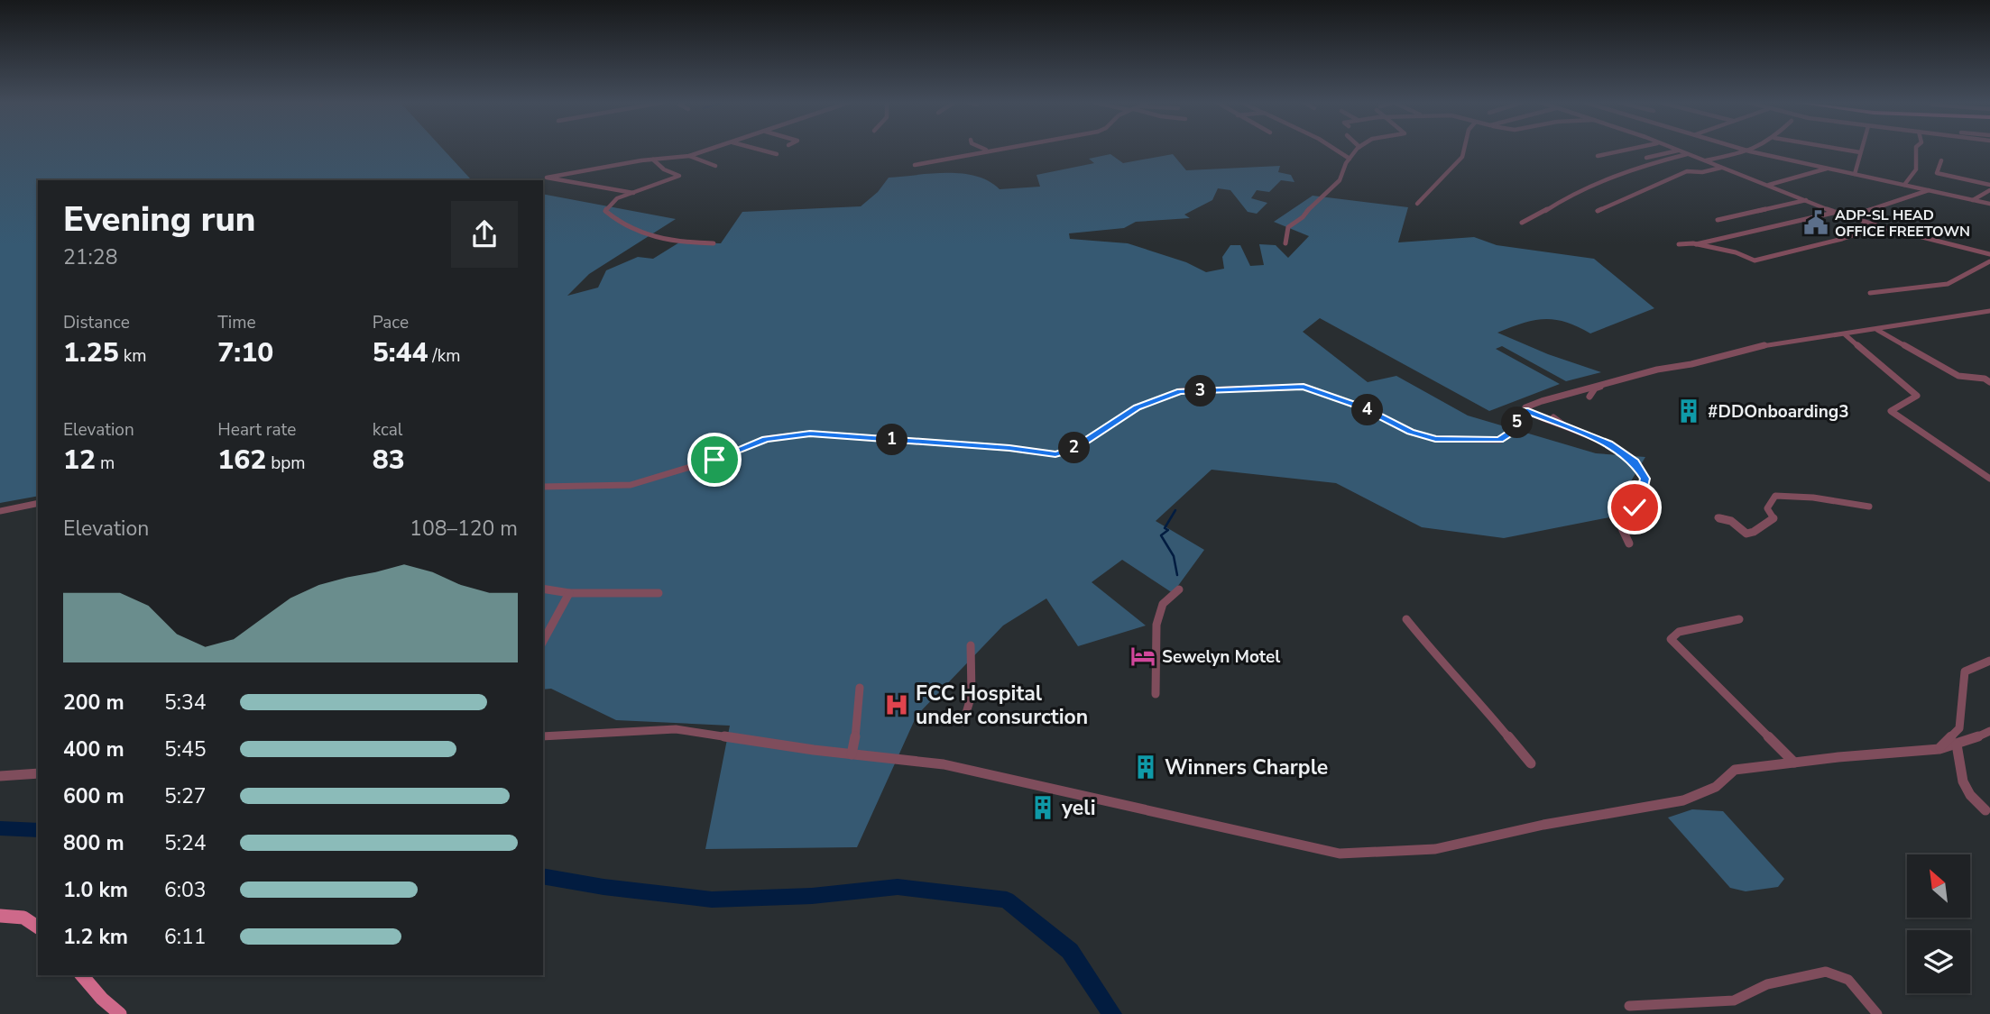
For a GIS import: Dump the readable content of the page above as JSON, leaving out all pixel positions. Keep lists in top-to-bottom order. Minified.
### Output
{"places":{"public building":["ADP-SL HEAD OFFICE FREETOWN"],"building":["#DDOnboarding3","Winners Charple","yeli"],"hotel":["Sewelyn Motel"],"hospital":["FCC Hospital under consurction"]},"north":"top left","page":{"heading":["Evening run","21:28"],"stats":[["Distance","1.25 km"],["Time","7:10"],["Pace","5:44 /km"],["Elevation","12 m"],["Heart rate","162 bpm"],["kcal","83"]],"pins":["3","4","5","1","2"],"chart":["Elevation","108–120 m"],"list":[{"name":"200 m","note":"5:34"},{"name":"400 m","note":"5:45"},{"name":"600 m","note":"5:27"},{"name":"800 m","note":"5:24"},{"name":"1.0 km","note":"6:03"},{"name":"1.2 km","note":"6:11"}]}}
